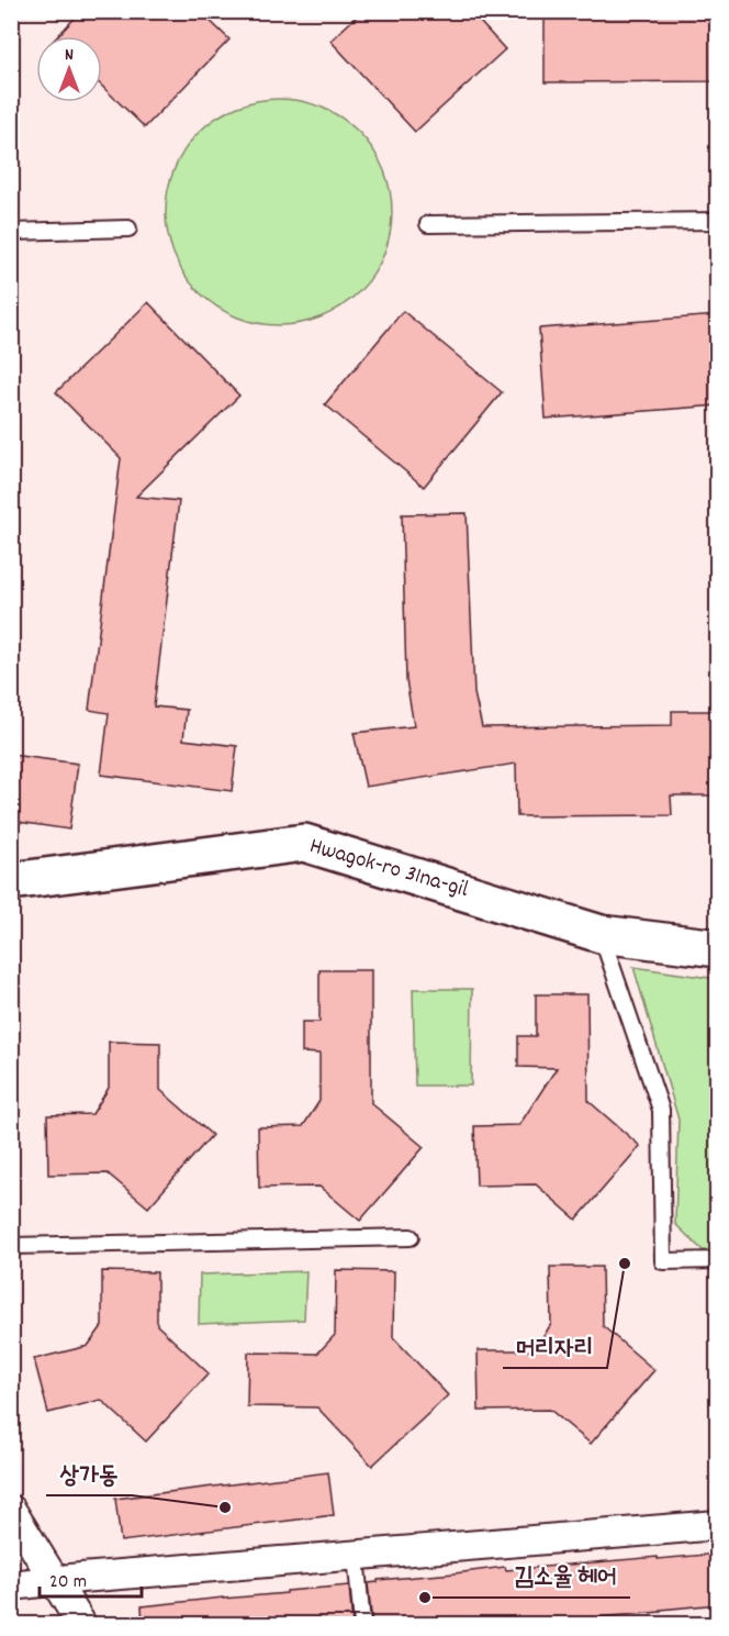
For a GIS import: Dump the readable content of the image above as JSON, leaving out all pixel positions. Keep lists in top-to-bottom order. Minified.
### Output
{"streets":{"street":["Hwagok-ro 31na-gil"]},"places":["머리자리","상가동","김소율 헤어"],"scale_bar":"20 m","north":"top"}
